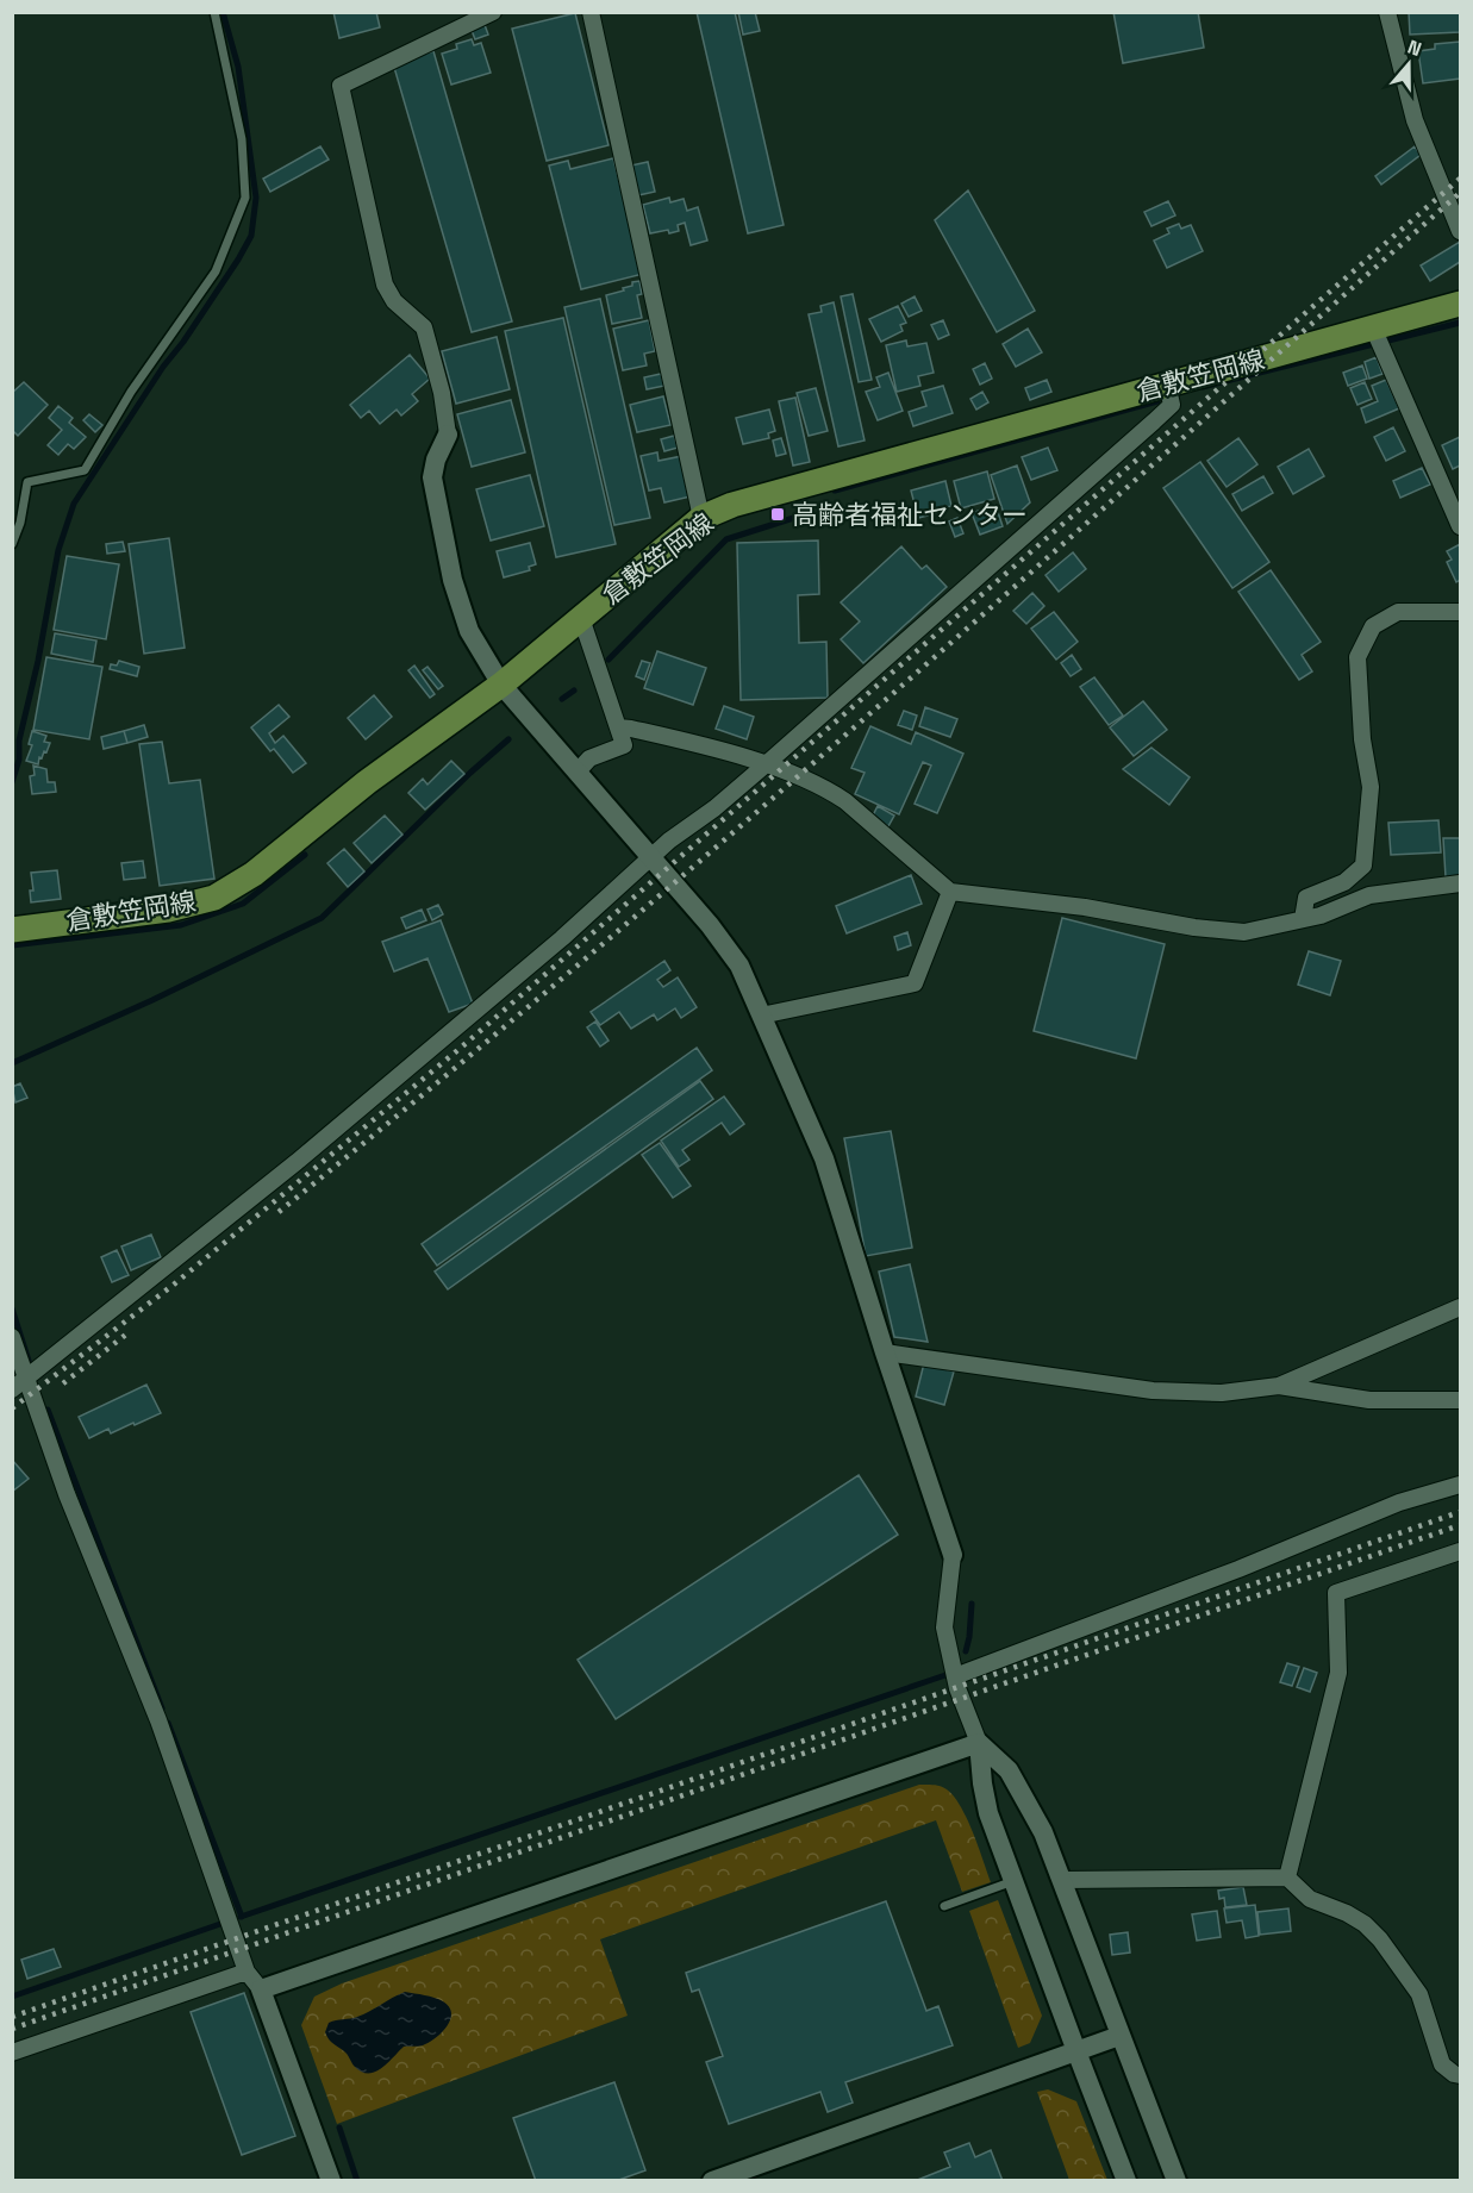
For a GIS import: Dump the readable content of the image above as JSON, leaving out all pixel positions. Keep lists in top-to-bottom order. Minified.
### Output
{"streets":{"main road":["倉敷笠岡線"]},"places":{"transit":["高齢者福祉センター"]},"north":"top"}
